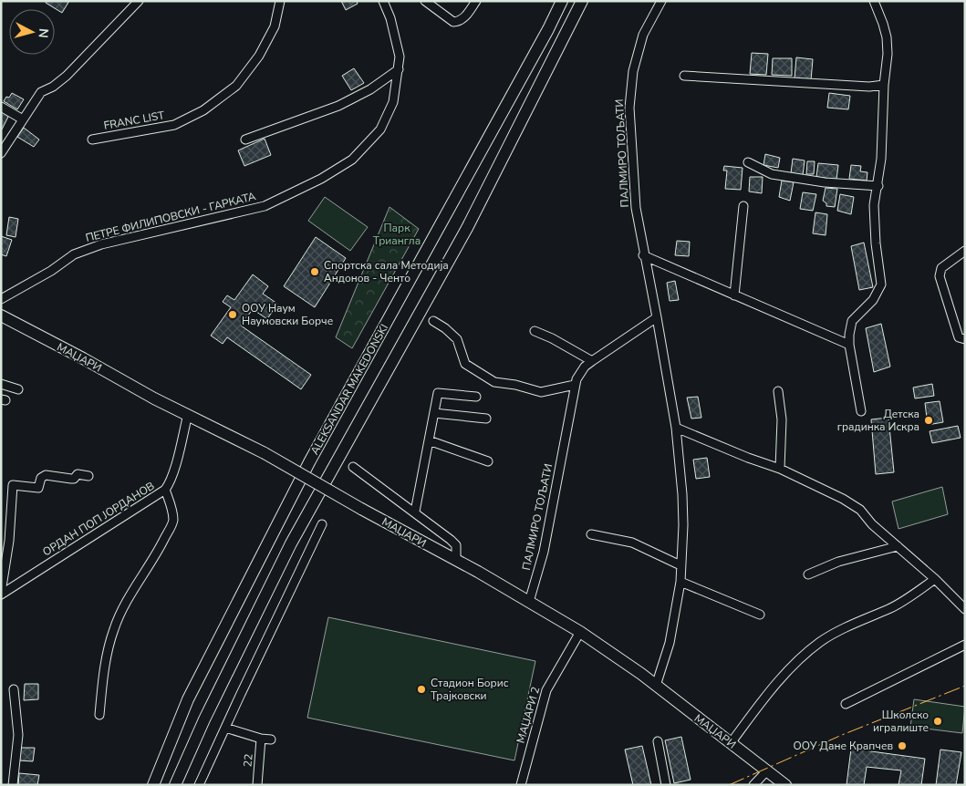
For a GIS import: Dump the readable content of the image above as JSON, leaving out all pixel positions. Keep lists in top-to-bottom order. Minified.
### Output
{"streets":{"street":["FRANC LIST","ПАЛМИРО ТОЉАТИ","ПЕТРЕ ФИЛИПОВСКИ - ГАРКАТА","МАЏАРИ","ALEKSANDAR MAKEDONSKI","ОРДАН ПОП ЈОРДАНОВ","МАЏАРИ 2","22"]},"crossings":[["ПАЛМИРО ТОЉАТИ","МАЏАРИ"],["МАЏАРИ","ОРДАН ПОП ЈОРДАНОВ"],["МАЏАРИ","МАЏАРИ 2"]],"parks":["Парк Триангла"],"places":["Спортска сала Методија Андонов - Ченто","ООУ Наум Наумовски Борче","Детска градинка Искра","Стадион Борис Трајковски","Школско игралиште","ООУ Дане Крапчев"],"north":"right"}
